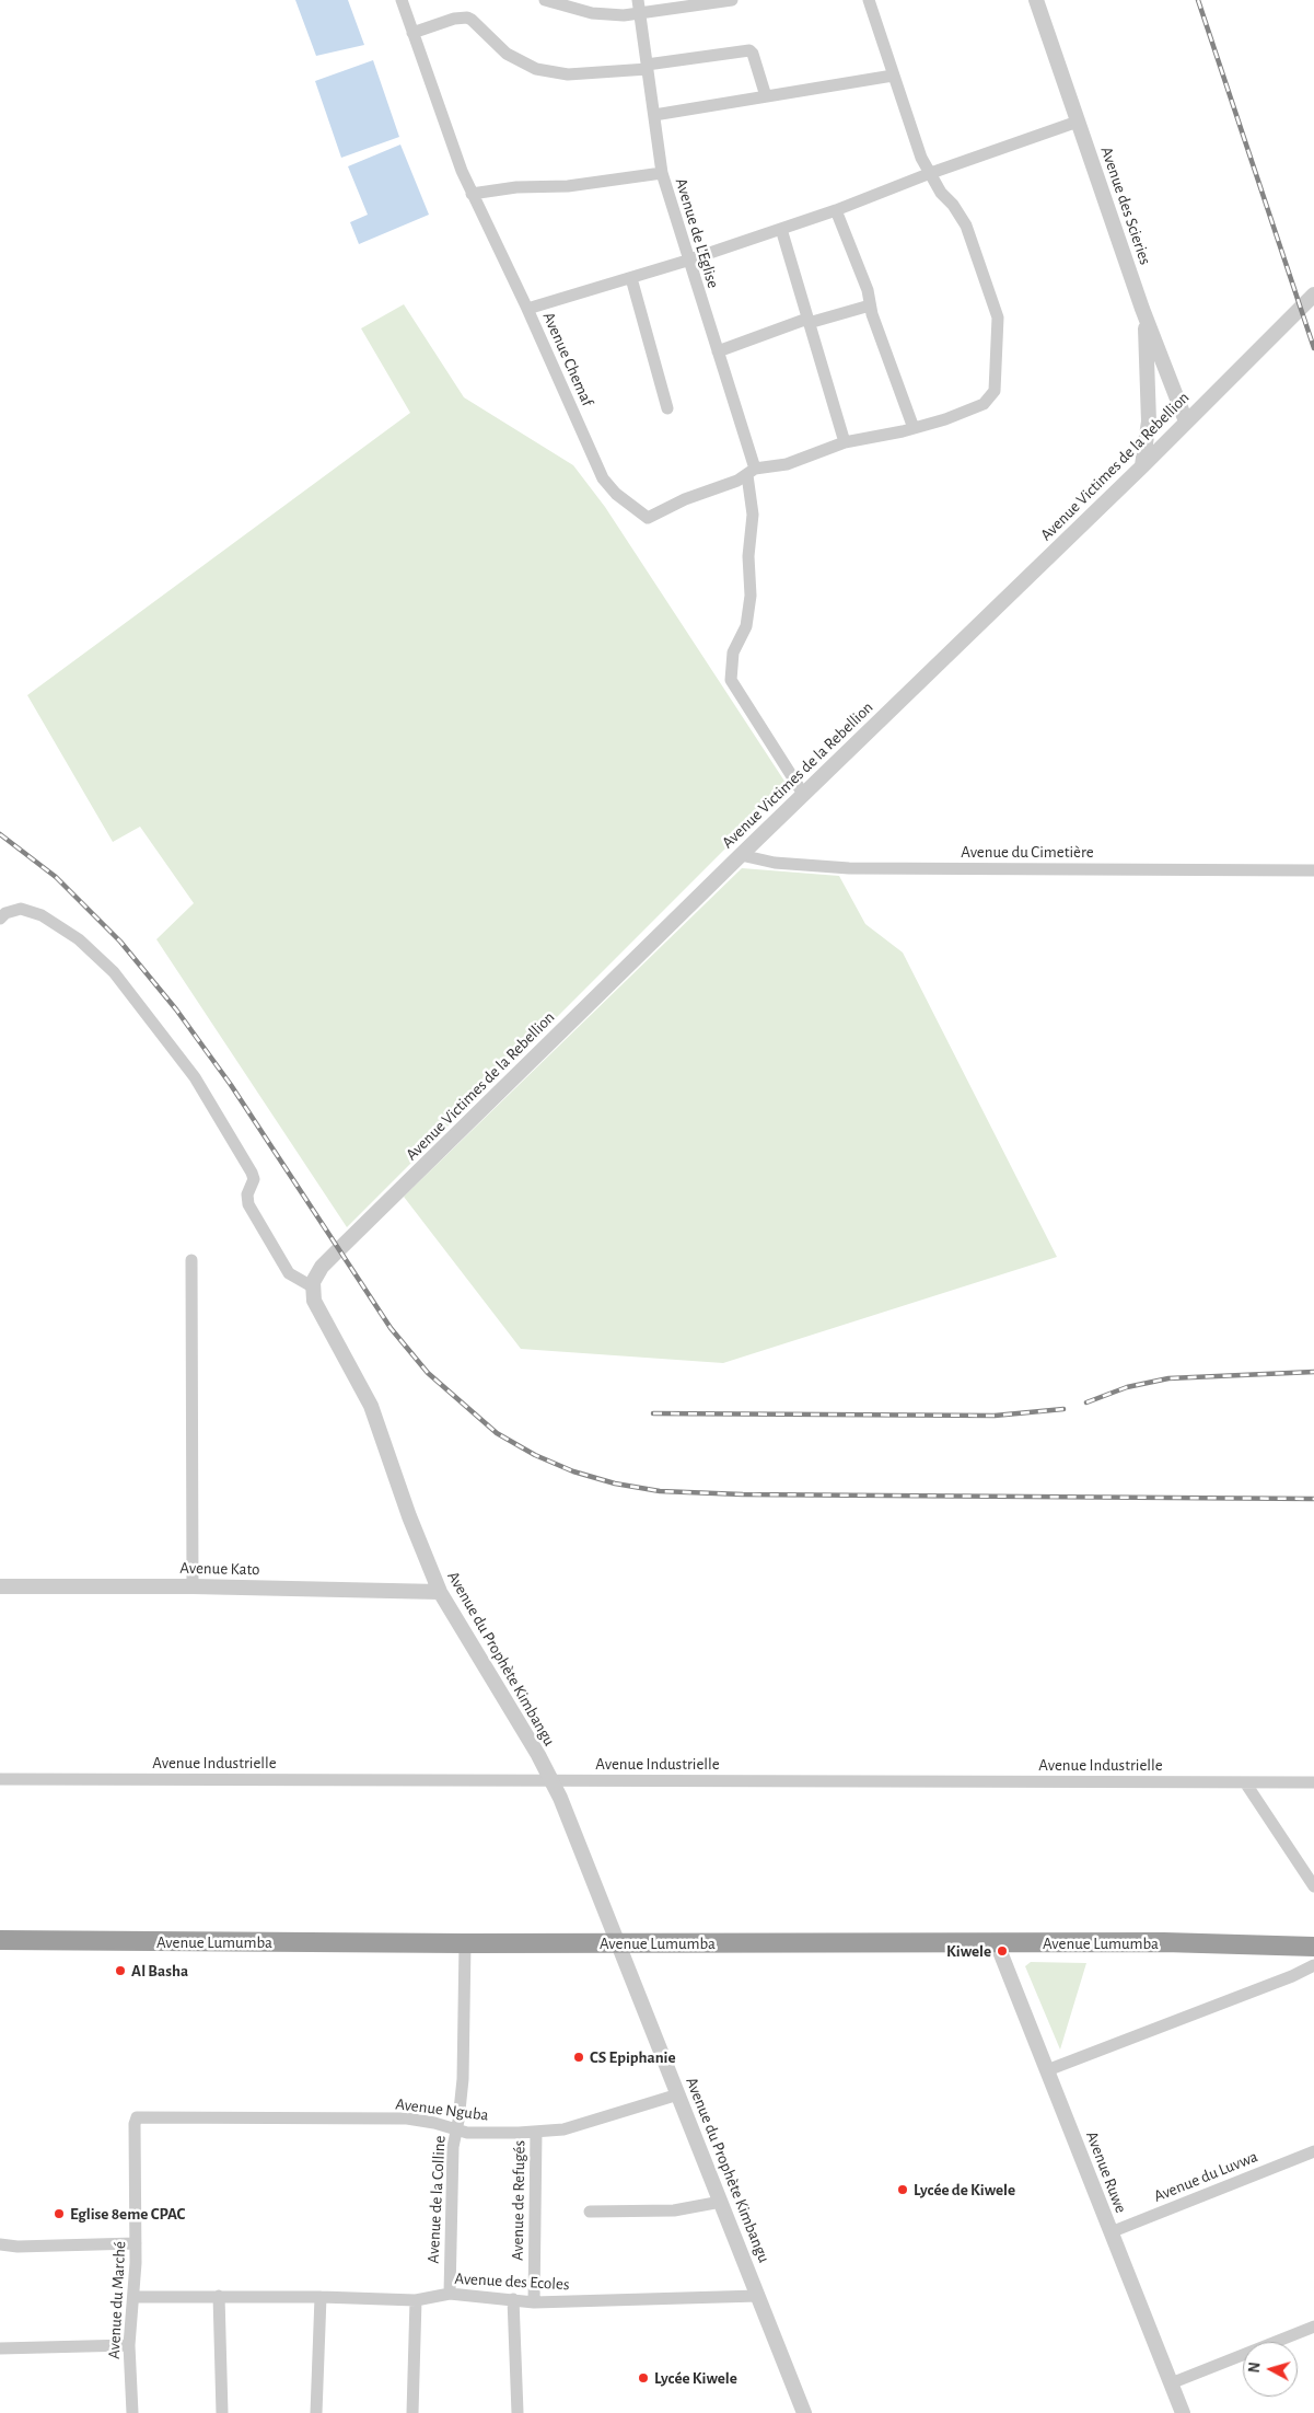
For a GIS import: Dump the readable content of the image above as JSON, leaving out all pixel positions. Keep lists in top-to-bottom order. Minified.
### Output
{"streets":{"highway":["Avenue Lumumba"],"street":["Avenue des Scieries","Avenue de L'Eglise","Avenue Chemaf","Avenue Victimes de la Rebellion","Avenue du Cimetière","Avenue Kato","Avenue du Prophète Kimbangu","Avenue Industrielle","Avenue Nguba","Avenue Ruwe","Avenue du Luvwa","Avenue de la Colline","Avenue de Refugés","Avenue des Ecoles","Avenue du Marché"]},"crossings":[["Avenue des Scieries","Avenue Victimes de la Rebellion"],["Avenue de L'Eglise","Avenue Chemaf"],["Avenue de L'Eglise","Avenue Victimes de la Rebellion"],["Avenue Victimes de la Rebellion","Avenue du Cimetière"],["Avenue Victimes de la Rebellion","Avenue du Prophète Kimbangu"],["Avenue Kato","Avenue du Prophète Kimbangu"],["Avenue du Prophète Kimbangu","Avenue Industrielle"],["Avenue du Prophète Kimbangu","Avenue Lumumba"],["Avenue du Prophète Kimbangu","Avenue Nguba"],["Avenue du Prophète Kimbangu","Avenue des Ecoles"],["Avenue Lumumba","Avenue Ruwe"],["Avenue Lumumba","Avenue de la Colline"],["Avenue Nguba","Avenue de la Colline"],["Avenue Nguba","Avenue de Refugés"],["Avenue Nguba","Avenue du Marché"],["Avenue Ruwe","Avenue du Luvwa"],["Avenue de la Colline","Avenue des Ecoles"],["Avenue de Refugés","Avenue des Ecoles"],["Avenue des Ecoles","Avenue du Marché"]],"places":["Kiwele","Al Basha","CS Epiphanie","Lycée de Kiwele","Eglise 8eme CPAC","Lycée Kiwele"],"north":"left"}
